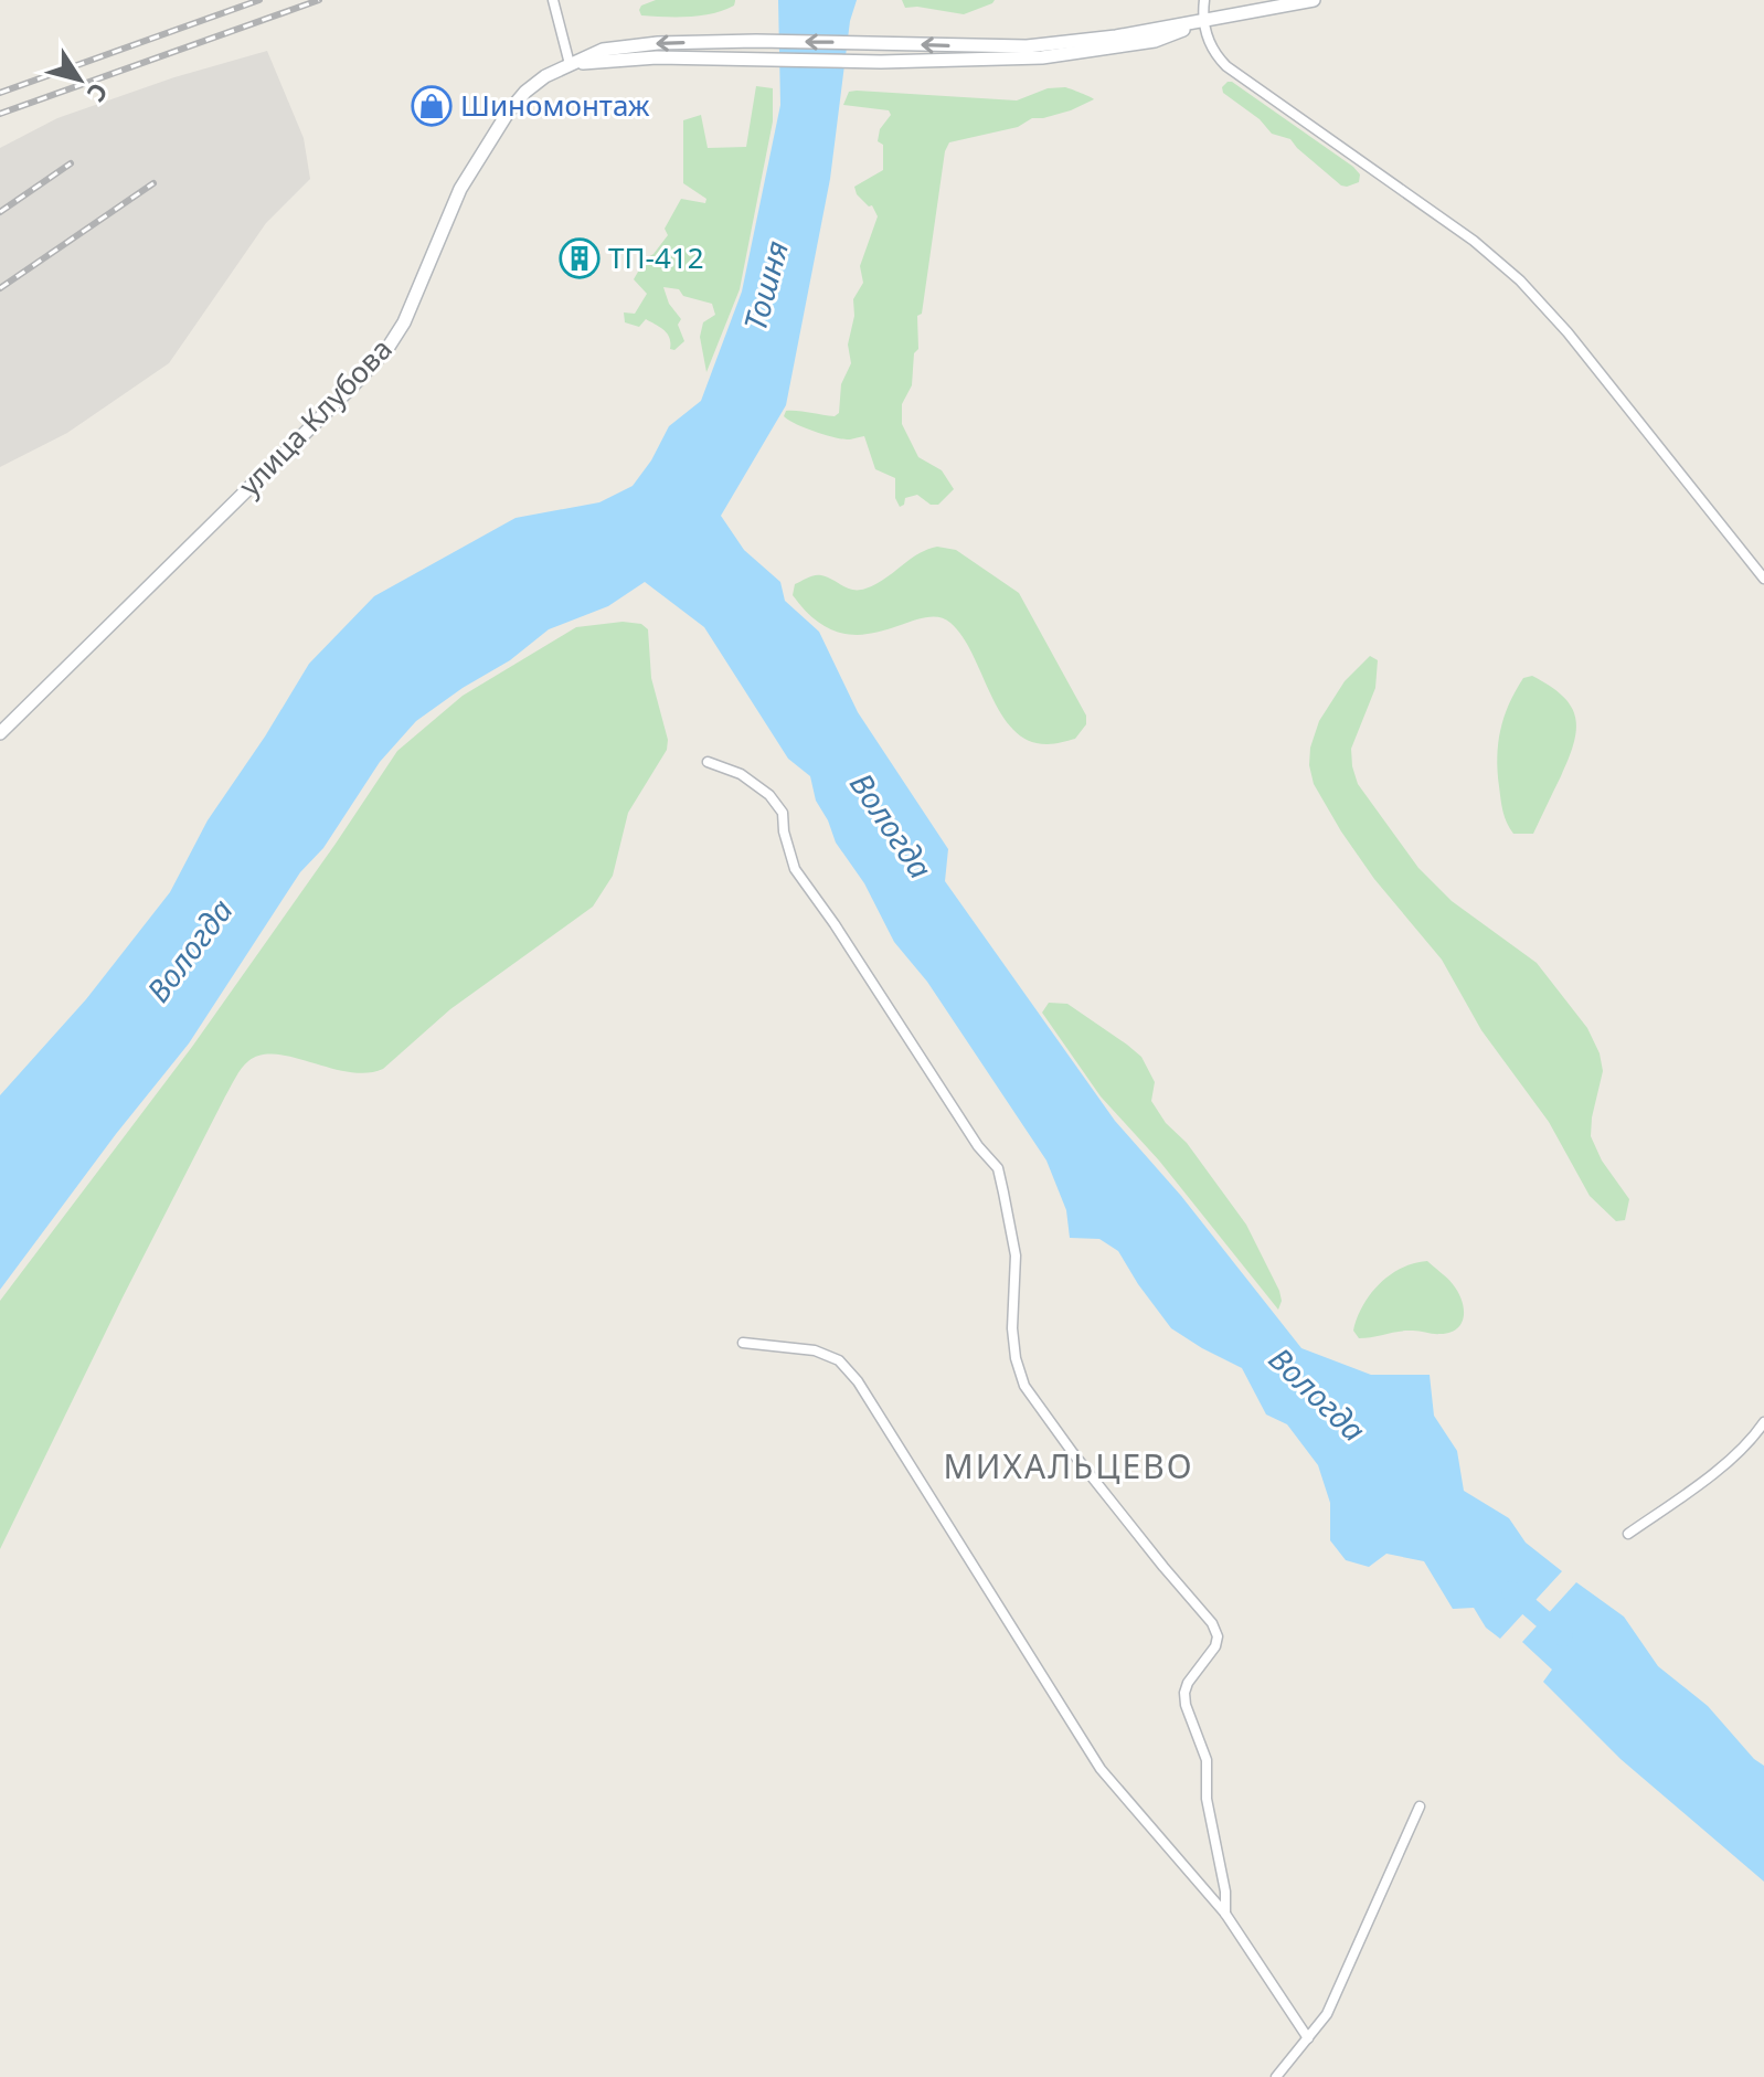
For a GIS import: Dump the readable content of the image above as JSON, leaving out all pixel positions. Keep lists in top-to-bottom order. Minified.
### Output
{"streets":{"main road":["улица Клубова"]},"districts":["МИХАЛЬЦЕВО"],"water":["Тошня","Вологда"],"places":{"shop":["Шиномонтаж"],"building":["ТП-412"]},"north":"bottom right"}
